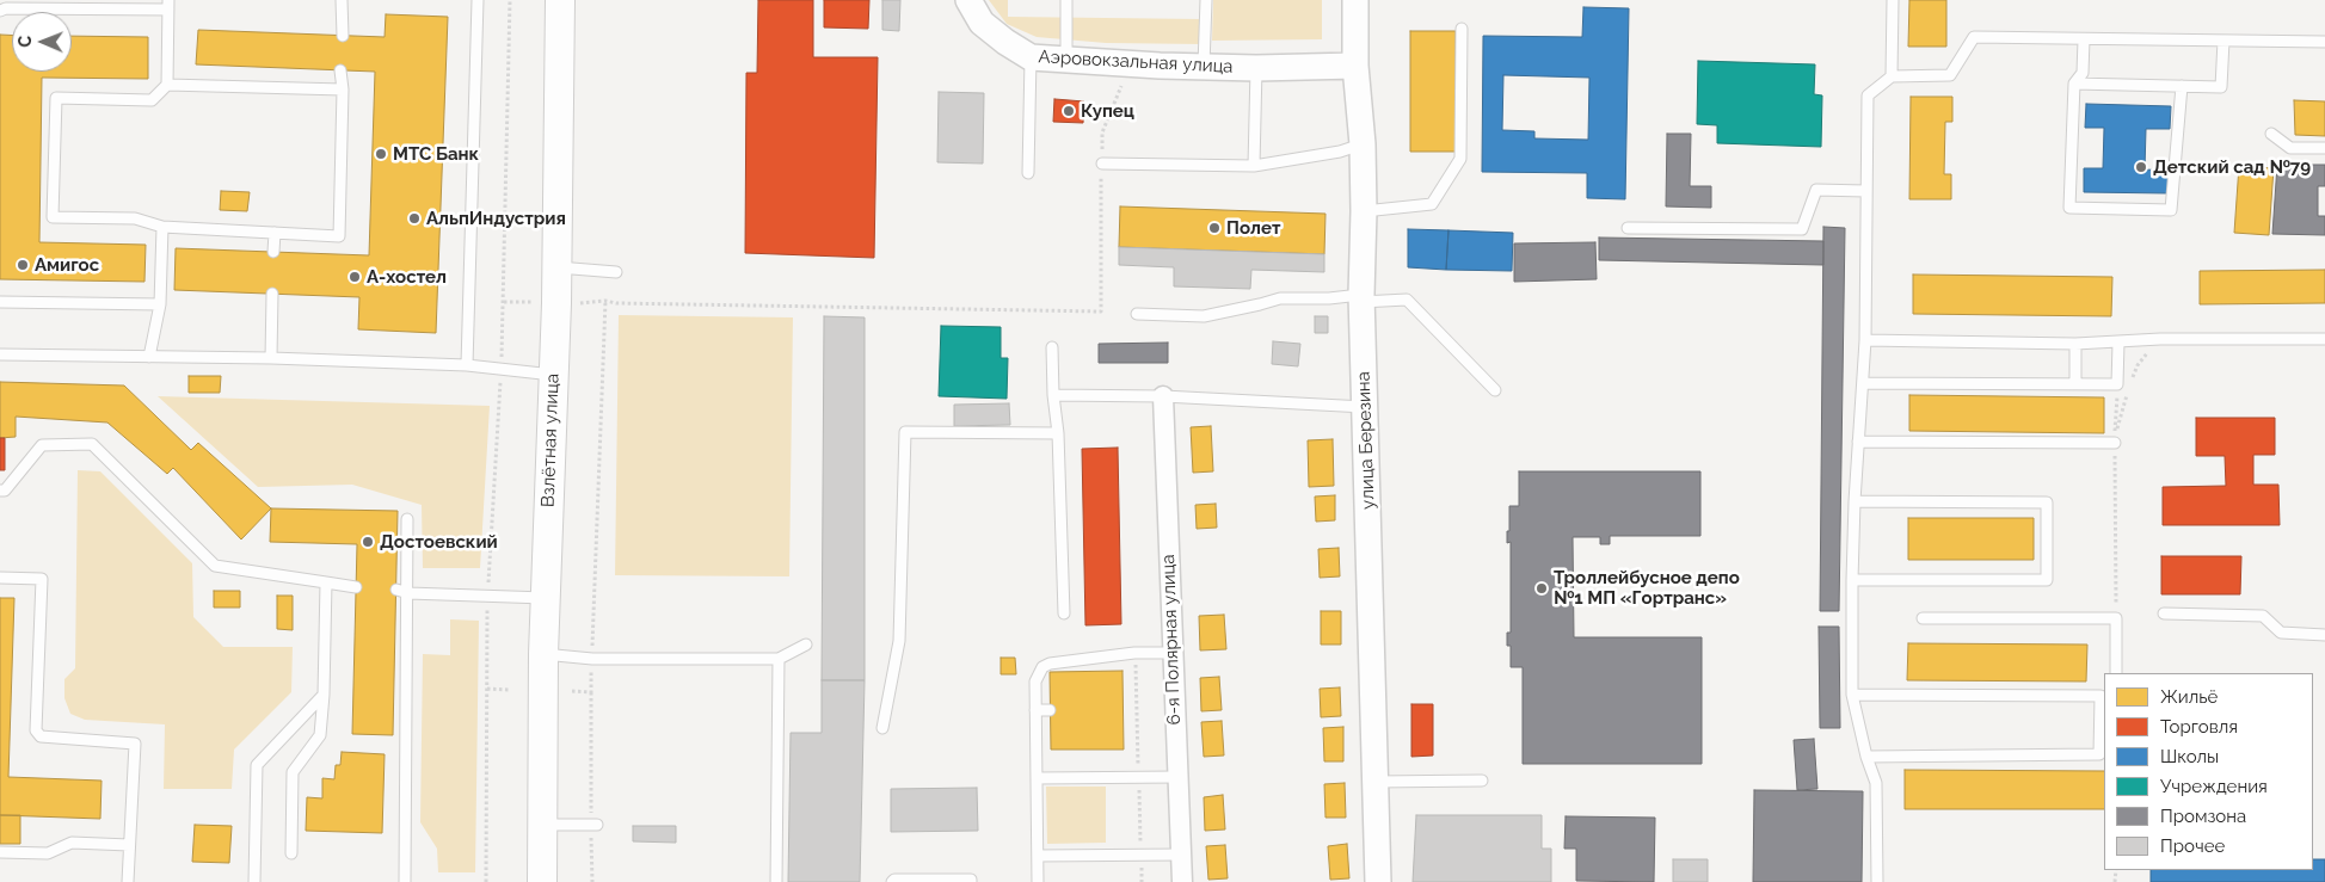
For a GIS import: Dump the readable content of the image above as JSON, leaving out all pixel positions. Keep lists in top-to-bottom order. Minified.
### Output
{"streets":{"main road":["Взлётная улица"],"street":["Аэровокзальная улица","улица Березина","6-я Полярная улица"]},"crossings":[["Аэровокзальная улица","улица Березина"]],"places":["Купец","МТС Банк","Детский сад №79","АльпИндустрия","Полет","Амигос","А-хостел","Достоевский","Троллейбусное депо №1 МП «Гортранс»"],"legend":["Жильё","Торговля","Школы","Учреждения","Промзона","Прочее"],"north":"left"}
